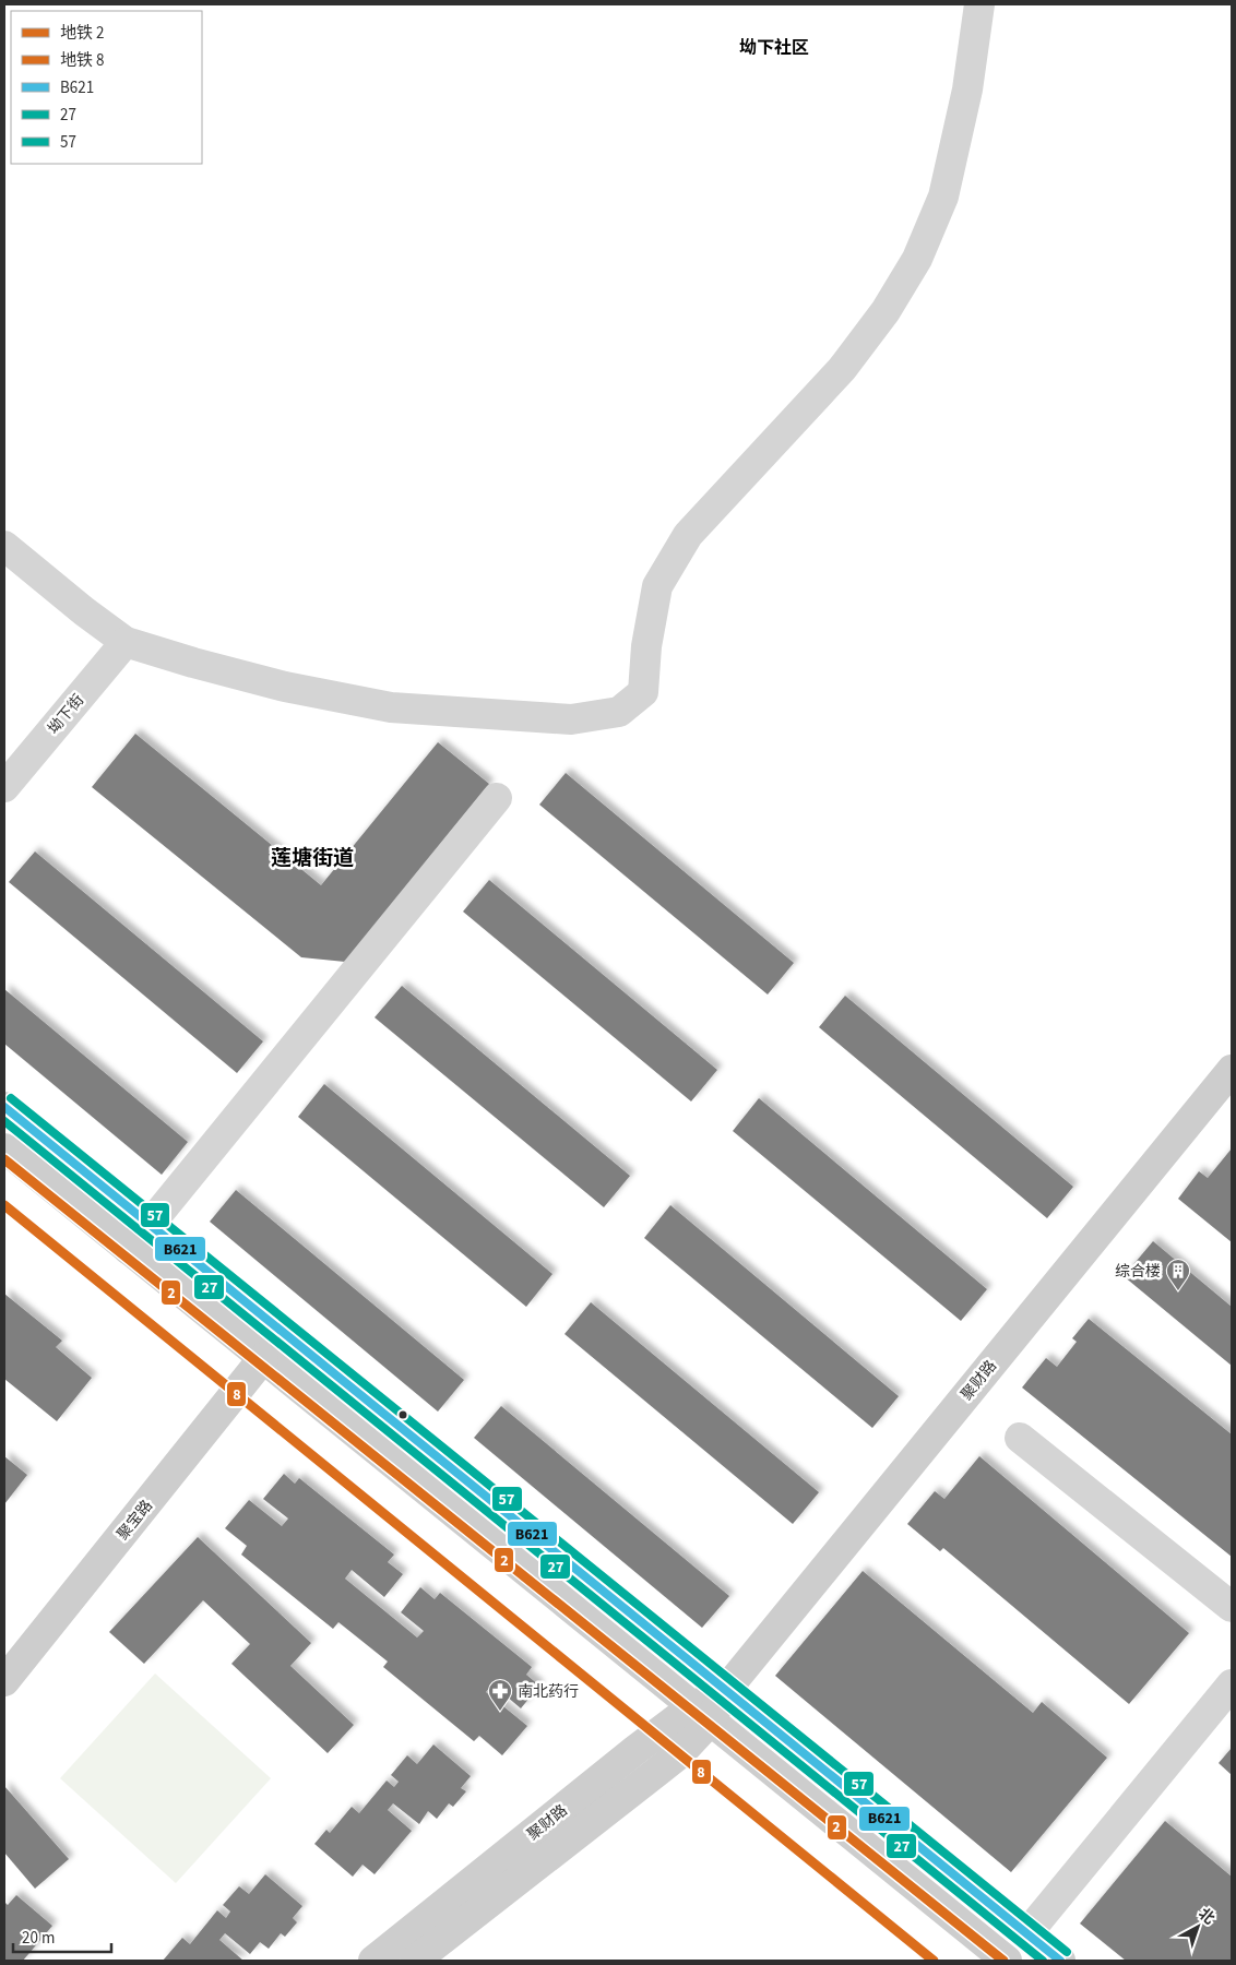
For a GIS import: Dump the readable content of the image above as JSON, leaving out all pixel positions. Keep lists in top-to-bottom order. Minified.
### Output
{"streets":{"street":["坳下街","聚财路","聚宝路"]},"districts":["坳下社区","莲塘街道"],"places":{"building":["综合楼"],"pharmacy":["南北药行"]},"lines":["transit line 57","transit line B621","transit line 27","metro line 2","metro line 8"],"legend":["地铁 2","地铁 8","B621","27","57"],"scale_bar":"20 m","north":"top right"}
